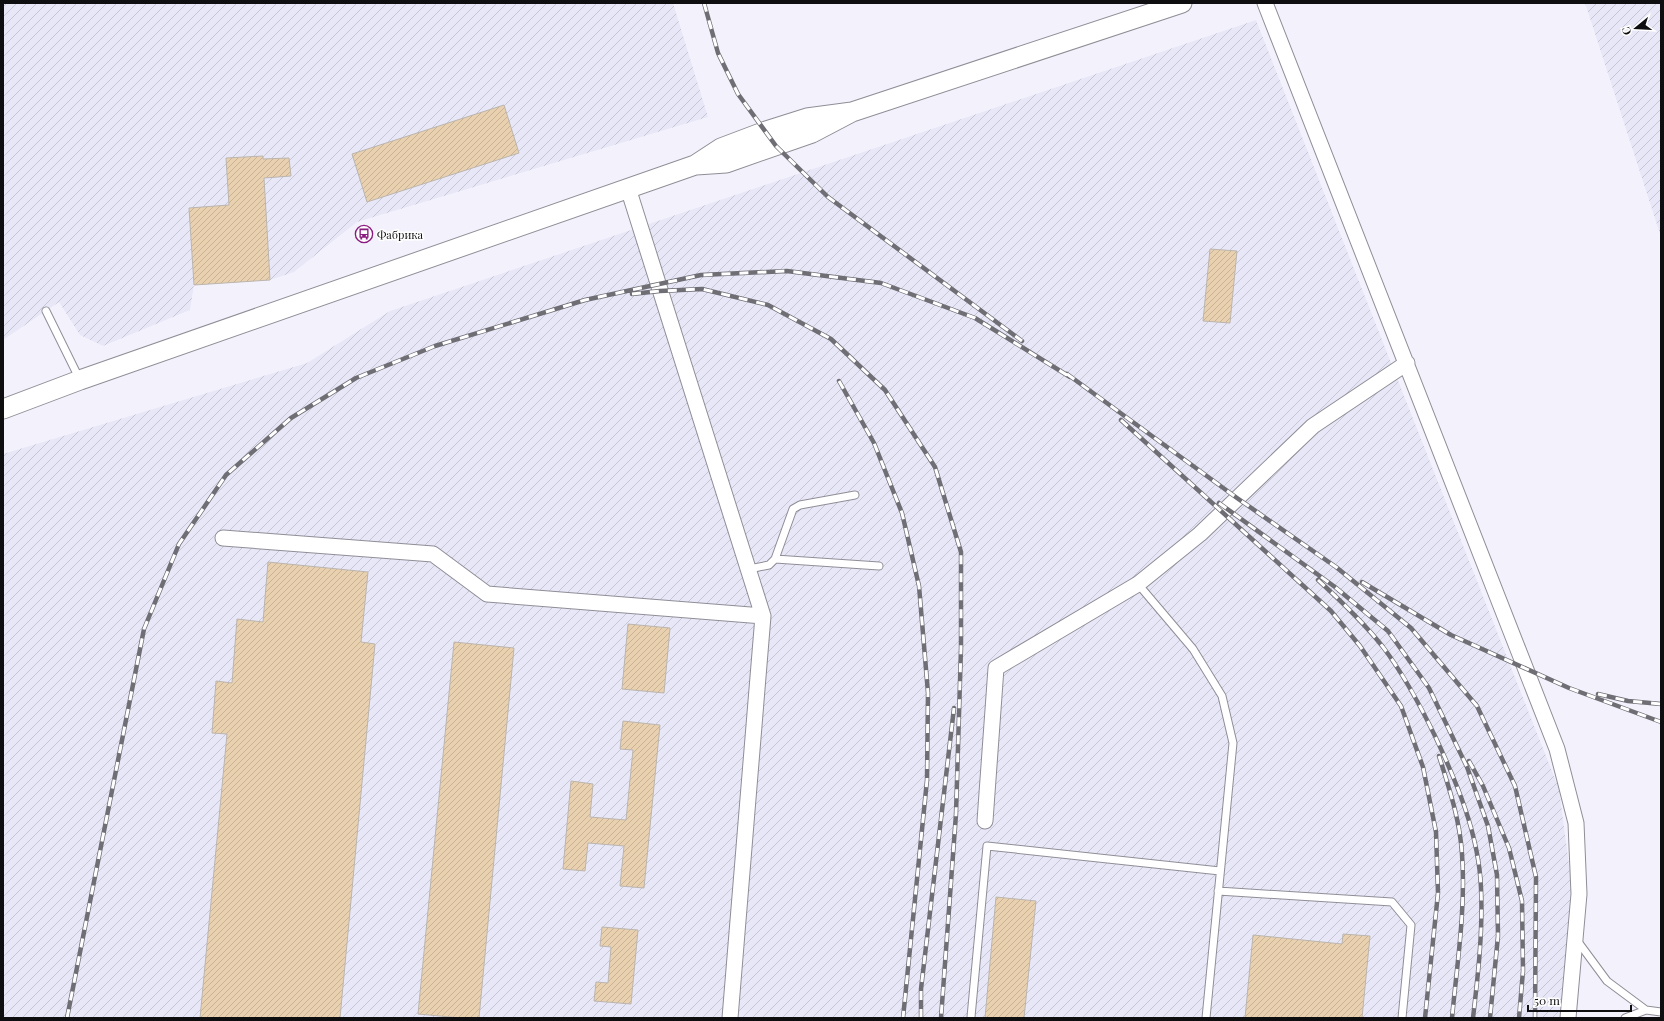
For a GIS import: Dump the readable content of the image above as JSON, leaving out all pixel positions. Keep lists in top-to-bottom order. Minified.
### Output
{"places":{"bus stop":["Фабрика"]},"scale_bar":"50 m","north":"left"}
